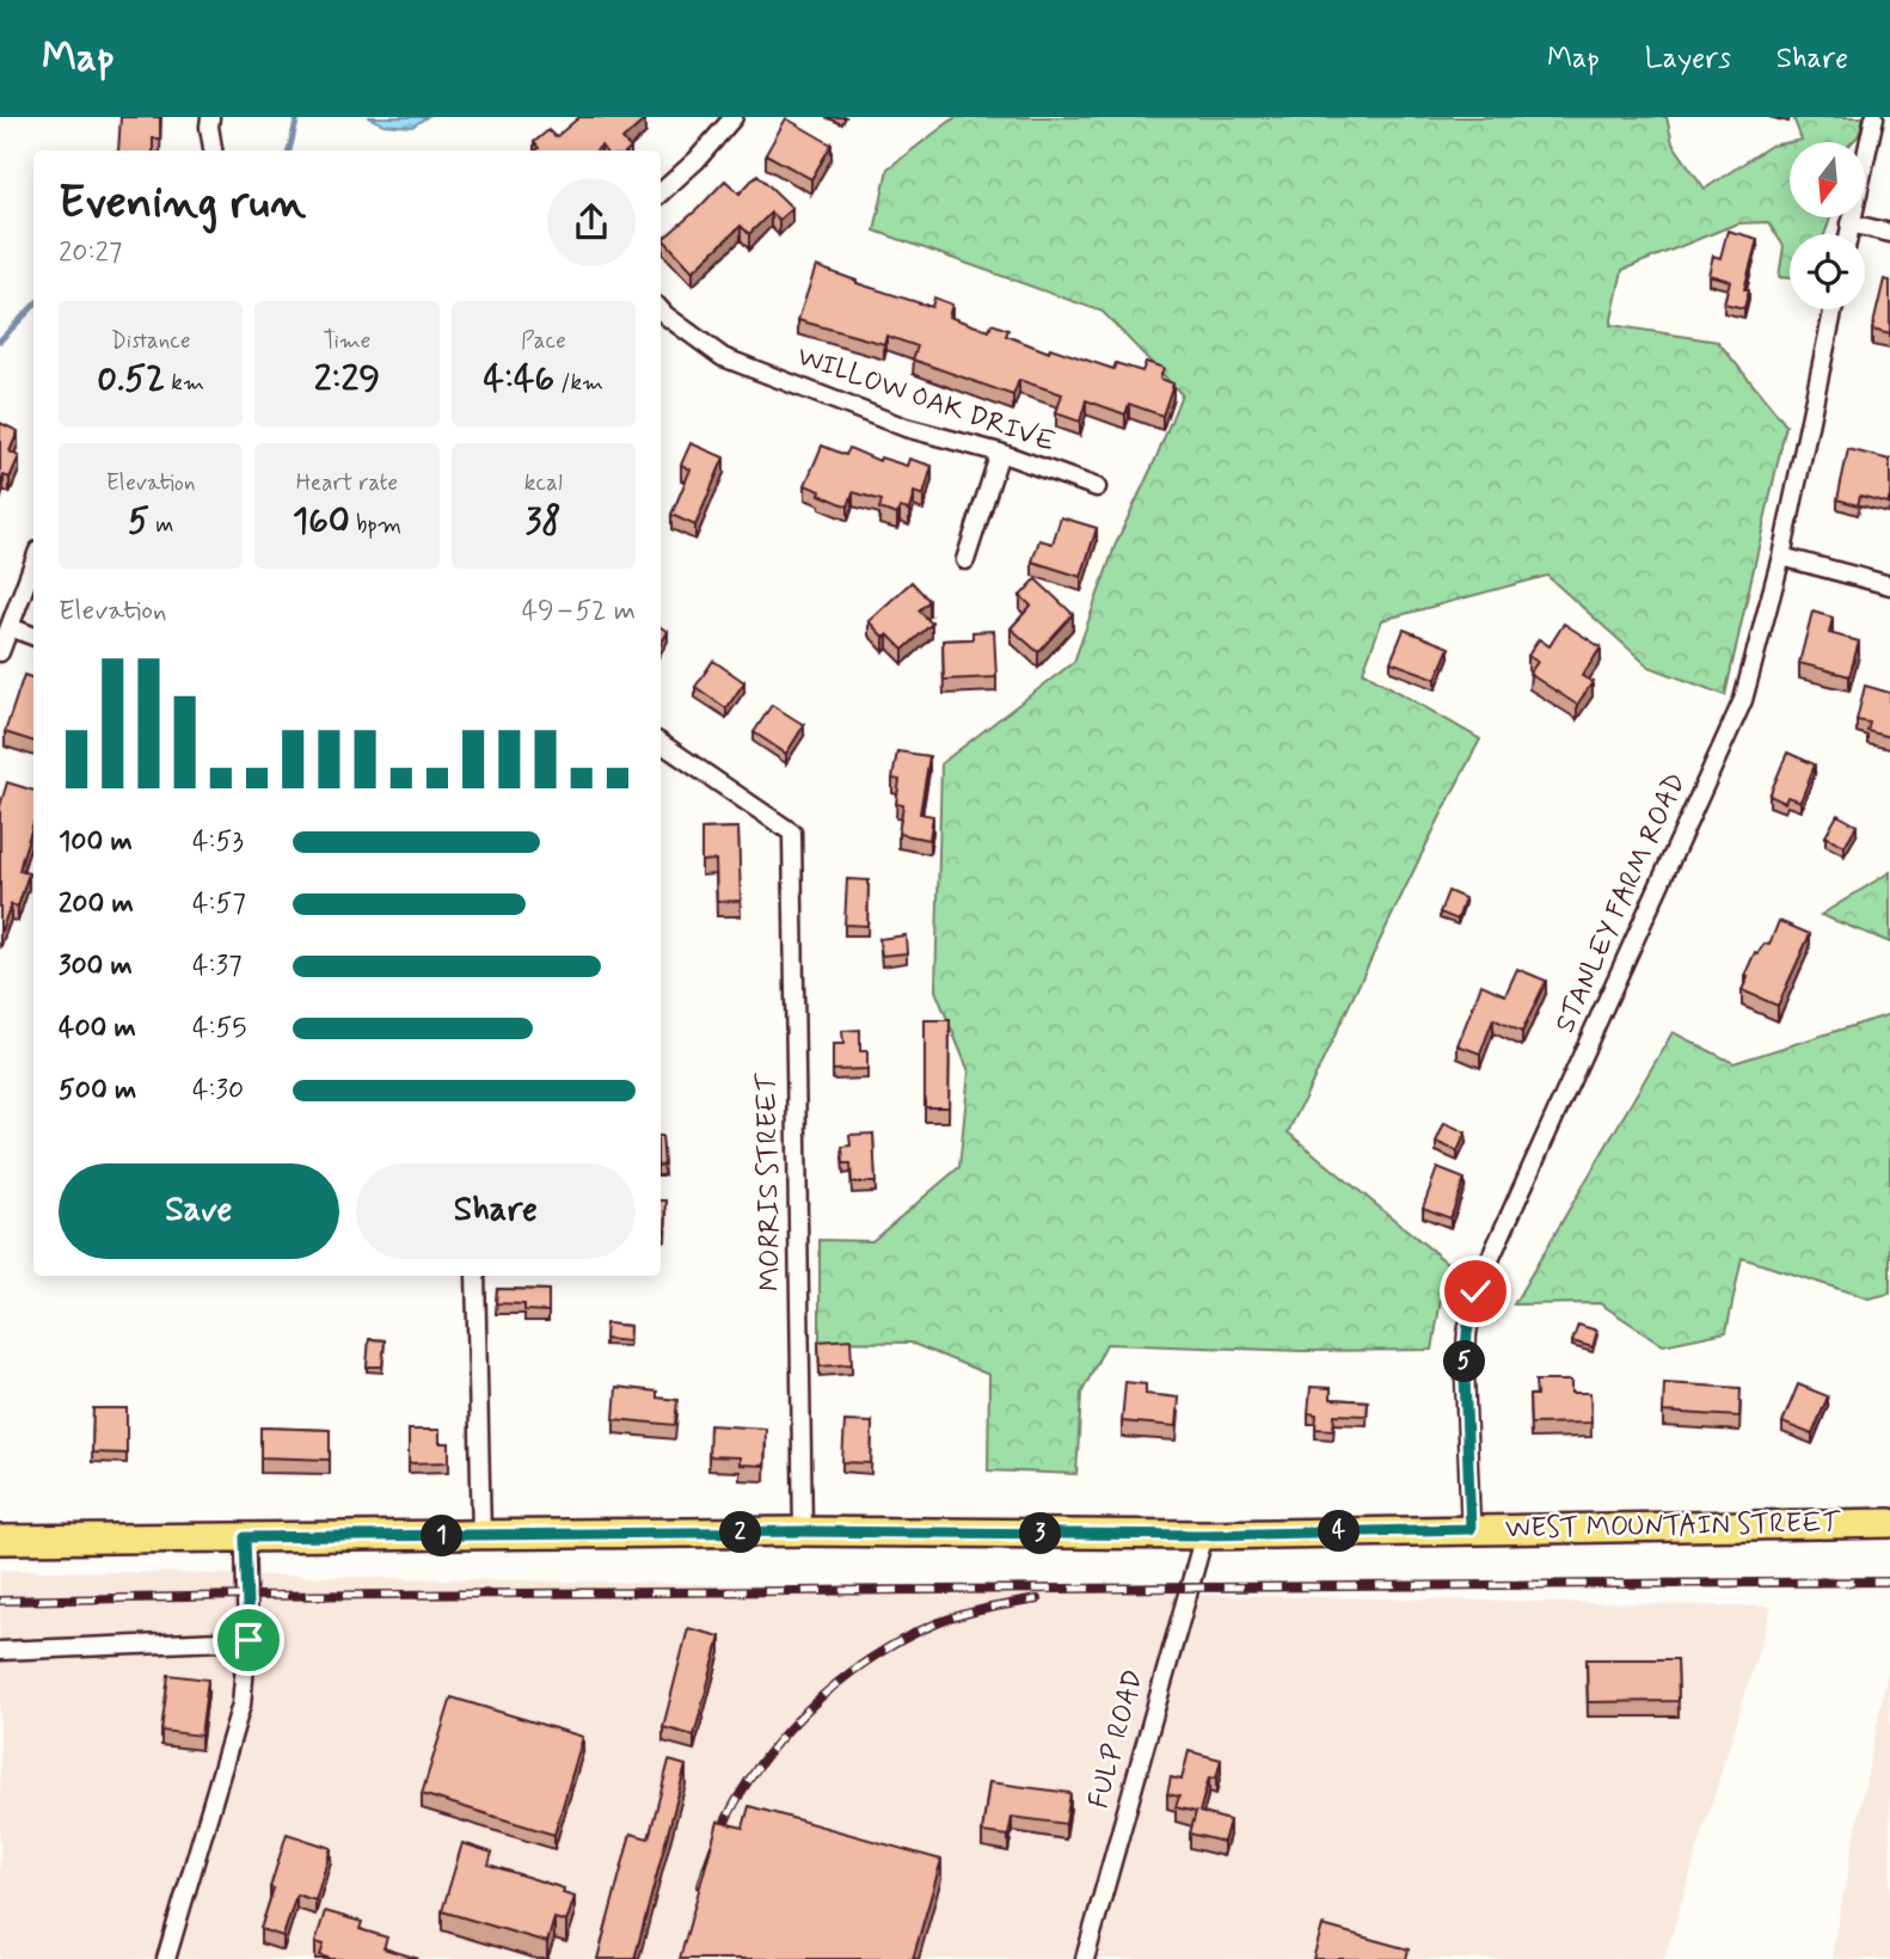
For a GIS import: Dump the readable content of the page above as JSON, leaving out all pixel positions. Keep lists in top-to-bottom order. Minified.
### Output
{"streets":{"main road":["WEST MOUNTAIN STREET"],"street":["WILLOW OAK DRIVE","STANLEY FARM ROAD","MORRIS STREET","FULP ROAD"]},"crossings":[["STANLEY FARM ROAD","WEST MOUNTAIN STREET"],["MORRIS STREET","WEST MOUNTAIN STREET"],["WEST MOUNTAIN STREET","FULP ROAD"]],"north":"bottom","page":{"header":"Map","nav":["Map","Layers","Share"],"heading":["Evening run","20:27"],"stats":[["Distance","0.52 km"],["Time","2:29"],["Pace","4:46 /km"],["Elevation","5 m"],["Heart rate","160 bpm"],["kcal","38"]],"chart":["Elevation","49–52 m"],"list":[{"name":"100 m","note":"4:53"},{"name":"200 m","note":"4:57"},{"name":"300 m","note":"4:37"},{"name":"400 m","note":"4:55"},{"name":"500 m","note":"4:30"}],"buttons":["Save","Share"],"pins":["5","4","2","3","1"]}}
